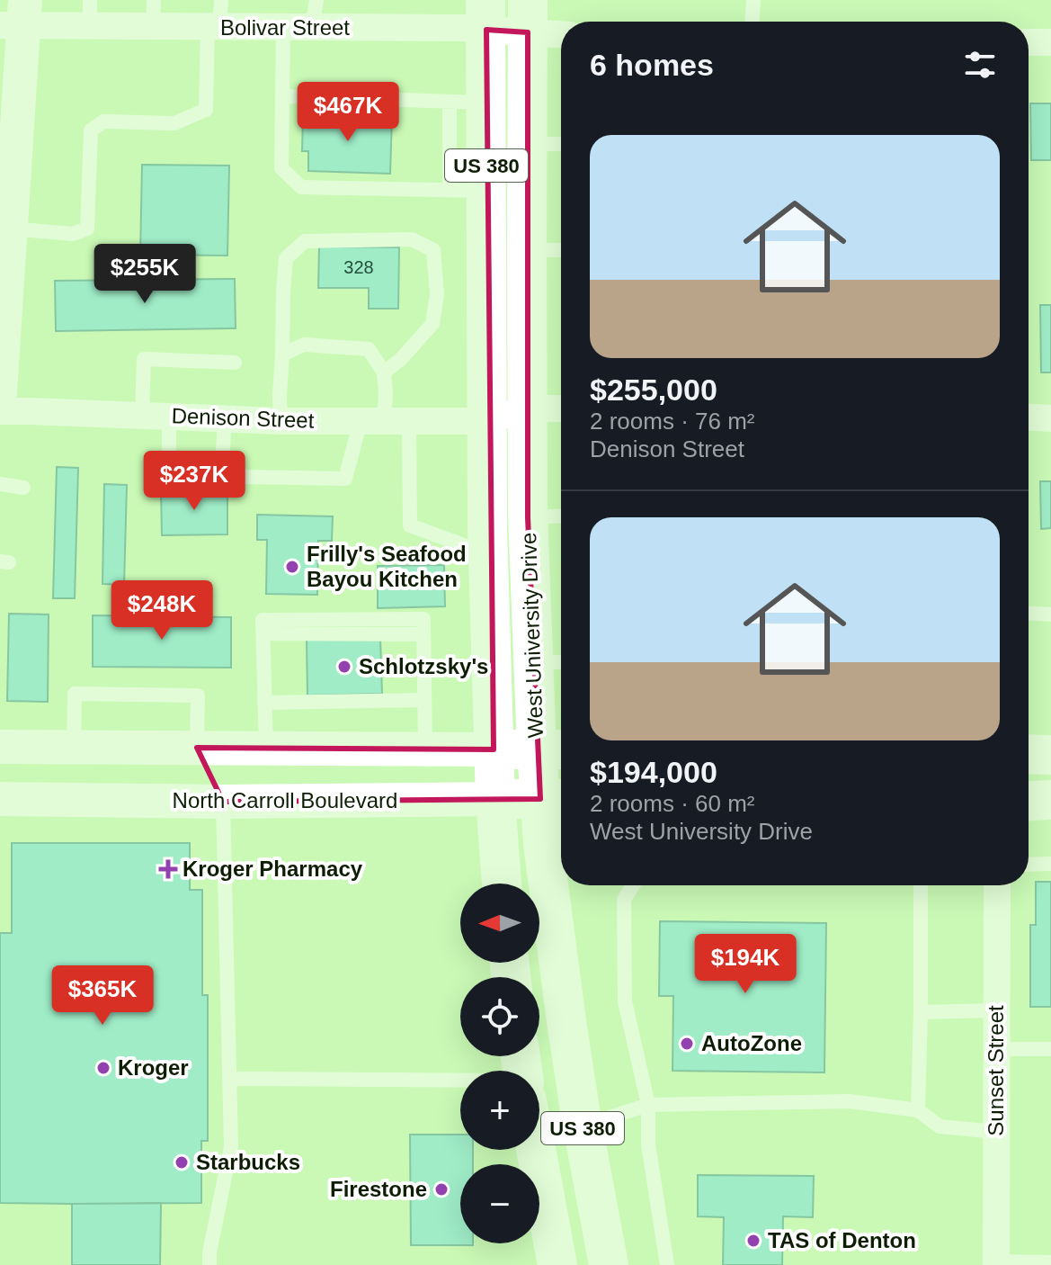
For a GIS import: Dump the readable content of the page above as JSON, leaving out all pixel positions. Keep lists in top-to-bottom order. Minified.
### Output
{"streets":{"main road":["US 380","West University Drive","North Carroll Boulevard"],"street":["Bolivar Street","Denison Street","Sunset Street"]},"crossings":[["Bolivar Street","West University Drive"],["Denison Street","West University Drive"],["West University Drive","North Carroll Boulevard"]],"places":{"other":["Frilly's Seafood Bayou Kitchen","Schlotzsky's","AutoZone","Kroger","Starbucks","Firestone","TAS of Denton"],"health":["Kroger Pharmacy"]},"house_numbers":["328"],"north":"left","page":{"heading":"6 homes","price":["$467K","$255K","$237K","$248K","$194K","$365K"],"list":[{"name":"$255,000","note":"2 rooms · 76 m² · Denison Street"},{"name":"$194,000","note":"2 rooms · 60 m² · West University Drive"}],"map_buttons":["+","−"]}}
